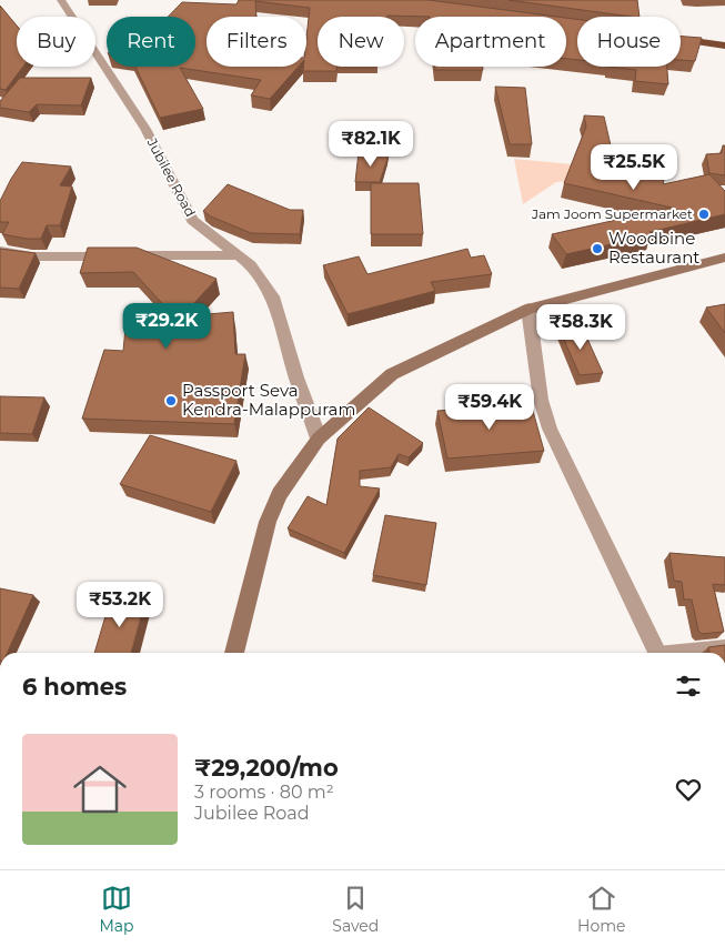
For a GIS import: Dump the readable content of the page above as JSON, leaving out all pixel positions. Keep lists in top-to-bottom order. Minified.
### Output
{"streets":{"street":["Jubilee Road"]},"places":["Jam Joom Supermarket","Woodbine Restaurant","Passport Seva Kendra-Malappuram"],"page":{"chip":["Buy","Rent","Filters","New","Apartment","House"],"price":["₹82.1K","₹25.5K","₹29.2K","₹58.3K","₹59.4K","₹53.2K"],"heading":"6 homes","list":[{"name":"₹29,200/mo","note":"3 rooms · 80 m² · Jubilee Road"}],"tabs":["Map","Saved","Home"]}}
